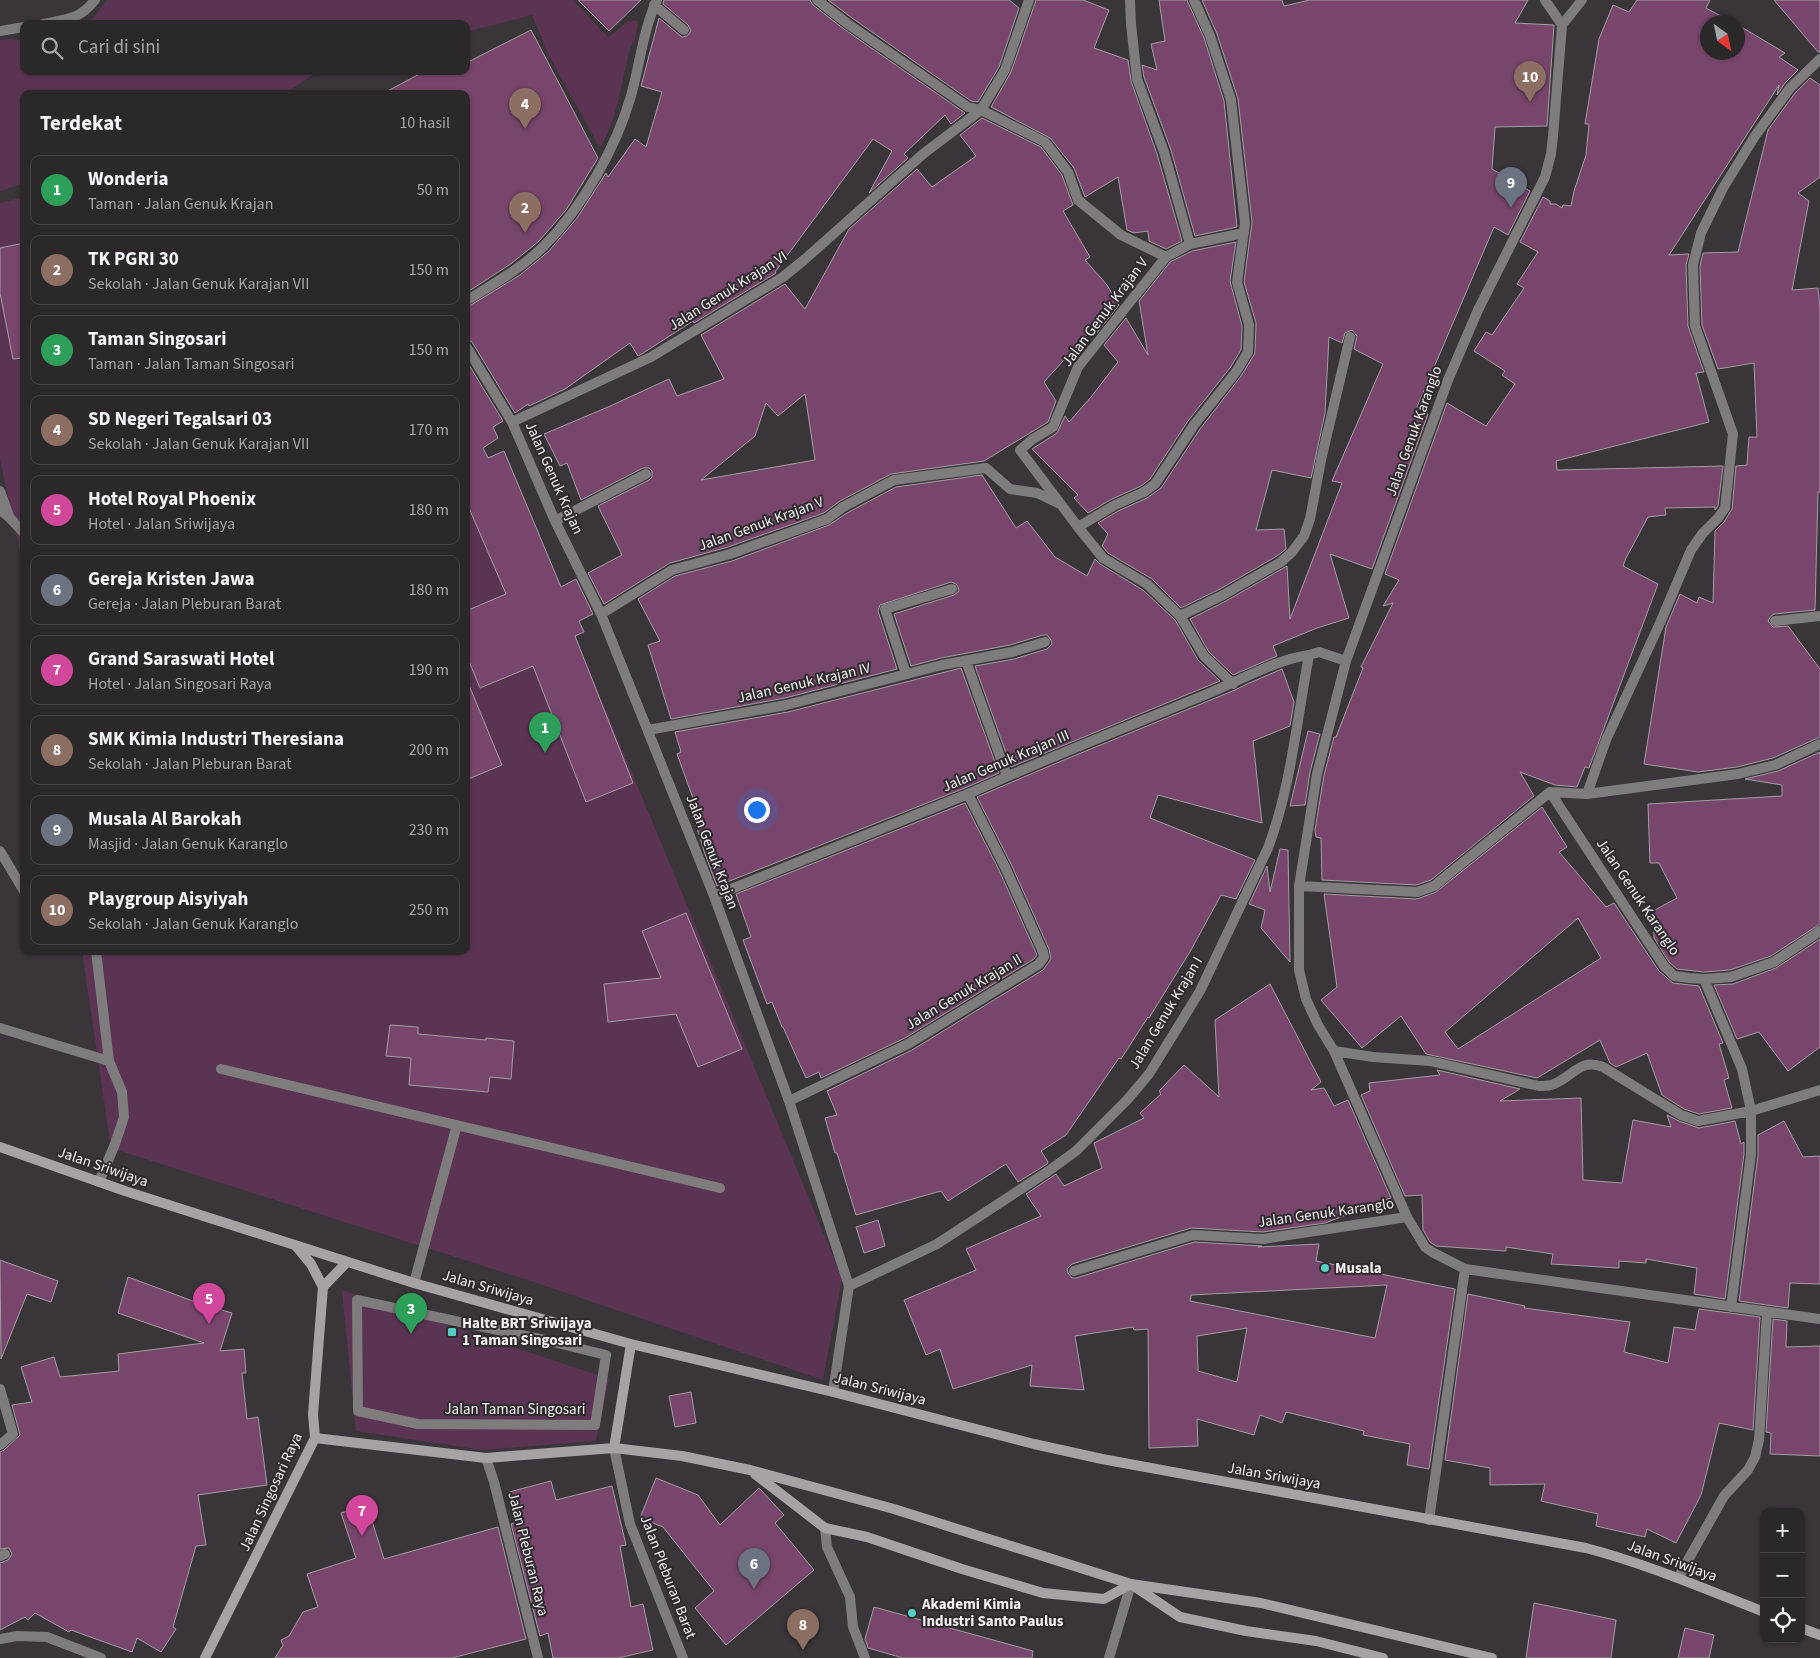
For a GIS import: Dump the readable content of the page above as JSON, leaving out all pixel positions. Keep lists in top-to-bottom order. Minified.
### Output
{"streets":{"main road":["Jalan Sriwijaya","Jalan Singosari Raya"],"street":["Jalan Genuk Krajan VI","Jalan Genuk Krajan V","Jalan Genuk Karanglo","Jalan Genuk Krajan","Jalan Genuk Krajan IV","Jalan Genuk Krajan III","Jalan Genuk Krajan II","Jalan Genuk Krajan I","Jalan Taman Singosari","Jalan Pleburan Raya","Jalan Pleburan Barat"]},"crossings":[["Jalan Genuk Krajan VI","Jalan Genuk Krajan"],["Jalan Genuk Krajan V","Jalan Genuk Krajan"],["Jalan Genuk Karanglo","Jalan Genuk Krajan III"],["Jalan Genuk Krajan","Jalan Genuk Krajan IV"],["Jalan Genuk Krajan","Jalan Genuk Krajan III"],["Jalan Genuk Krajan","Jalan Genuk Krajan II"],["Jalan Genuk Krajan","Jalan Genuk Krajan I"],["Jalan Genuk Krajan","Jalan Sriwijaya"],["Jalan Genuk Krajan III","Jalan Genuk Krajan II"],["Jalan Genuk Krajan III","Jalan Genuk Krajan I"]],"places":{"other":["Musala","Akademi Kimia Industri Santo Paulus"],"transit":["Halte BRT Sriwijaya 1 Taman Singosari"]},"north":"bottom right","page":{"search":"Cari di sini","pins":["10","4","9","2","1","5","3","7","6","8"],"heading":["Terdekat","10 hasil"],"list":[{"mark":"1","name":"Wonderia","note":"Taman · Jalan Genuk Krajan","value":"50 m"},{"mark":"2","name":"TK PGRI 30","note":"Sekolah · Jalan Genuk Karajan VII","value":"150 m"},{"mark":"3","name":"Taman Singosari","note":"Taman · Jalan Taman Singosari","value":"150 m"},{"mark":"4","name":"SD Negeri Tegalsari 03","note":"Sekolah · Jalan Genuk Karajan VII","value":"170 m"},{"mark":"5","name":"Hotel Royal Phoenix","note":"Hotel · Jalan Sriwijaya","value":"180 m"},{"mark":"6","name":"Gereja Kristen Jawa","note":"Gereja · Jalan Pleburan Barat","value":"180 m"},{"mark":"7","name":"Grand Saraswati Hotel","note":"Hotel · Jalan Singosari Raya","value":"190 m"},{"mark":"8","name":"SMK Kimia Industri Theresiana","note":"Sekolah · Jalan Pleburan Barat","value":"200 m"},{"mark":"9","name":"Musala Al Barokah","note":"Masjid · Jalan Genuk Karanglo","value":"230 m"},{"mark":"10","name":"Playgroup Aisyiyah","note":"Sekolah · Jalan Genuk Karanglo","value":"250 m"}],"map_buttons":["+","−"]}}
